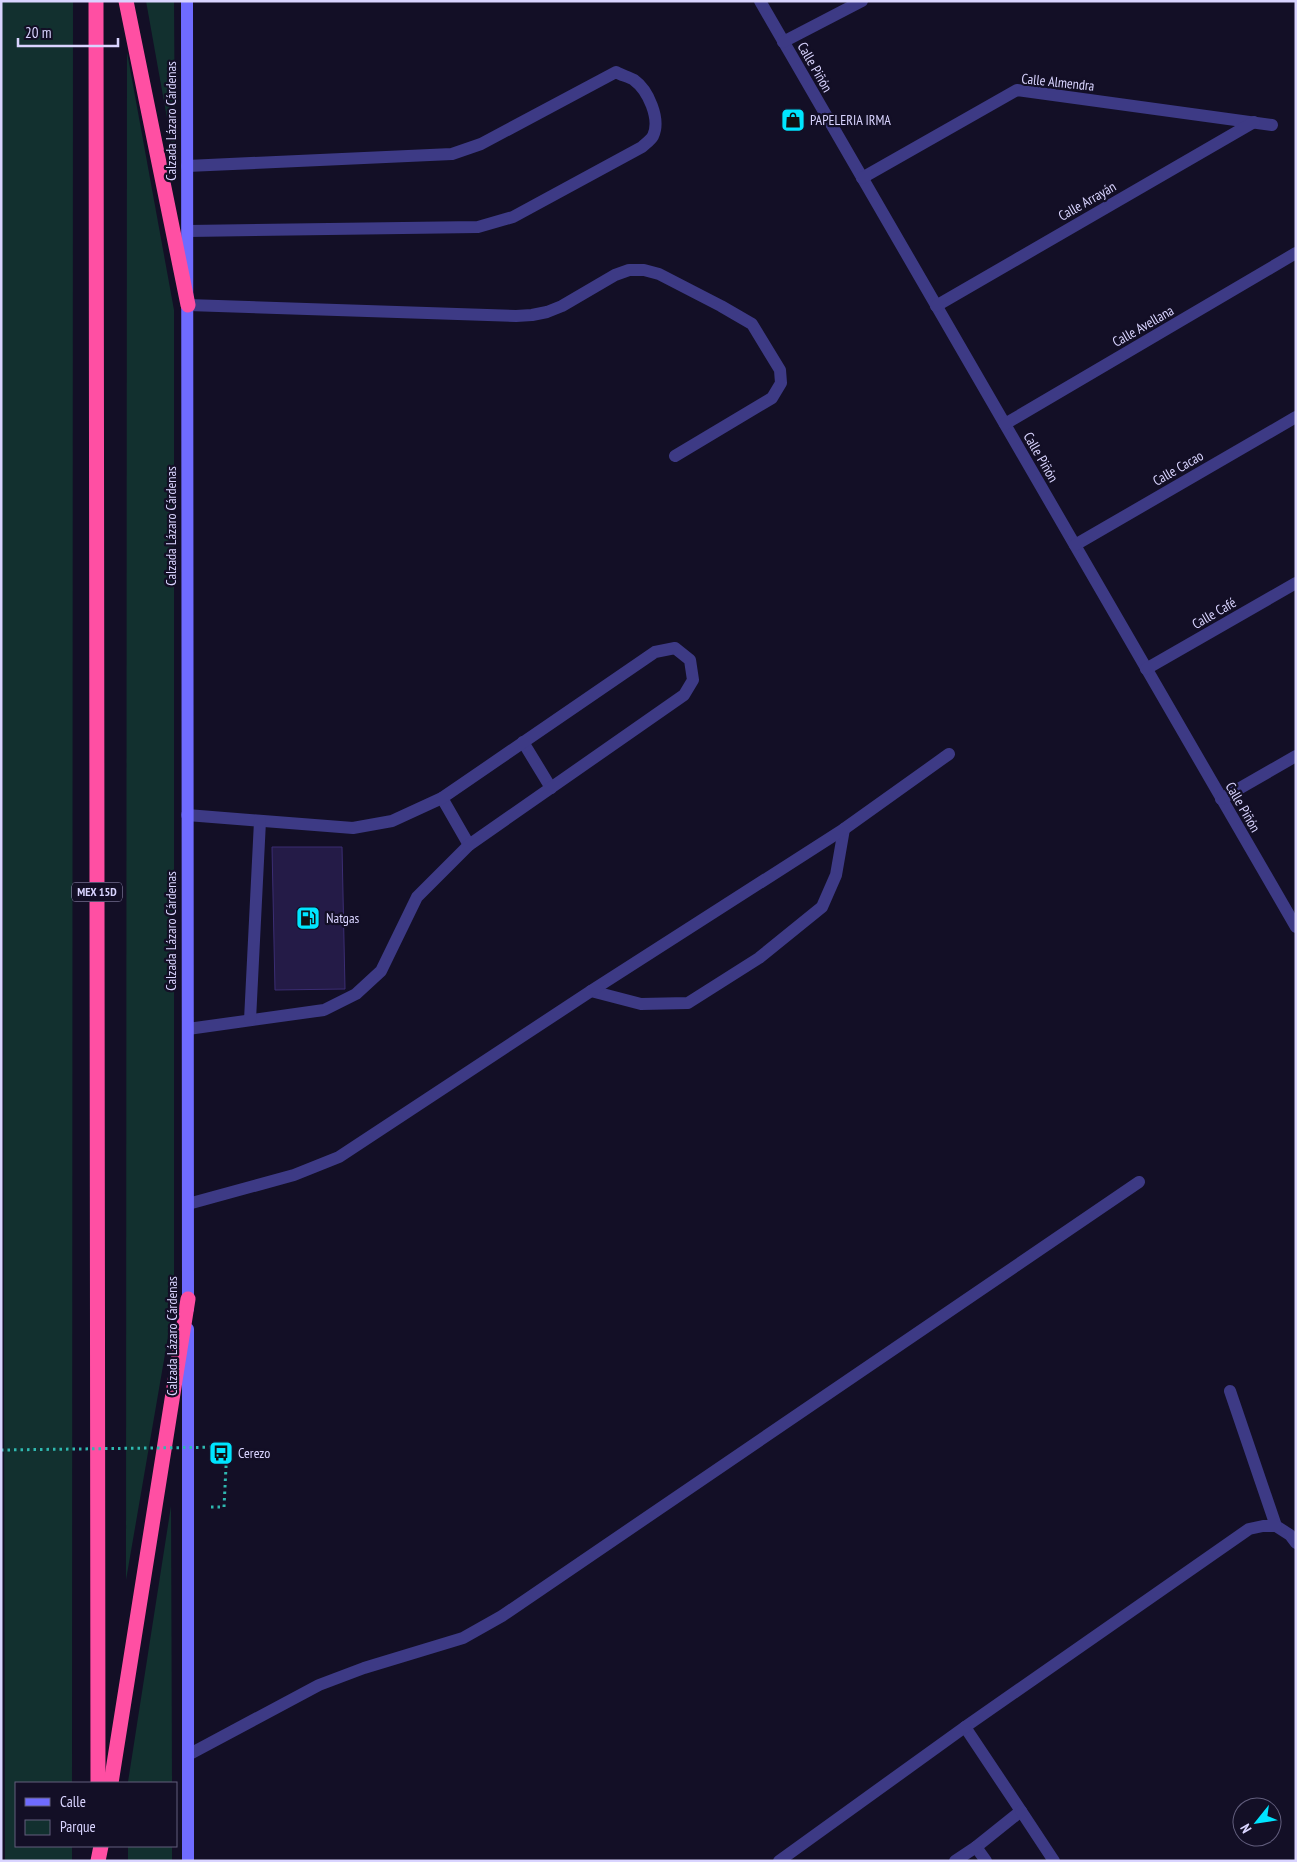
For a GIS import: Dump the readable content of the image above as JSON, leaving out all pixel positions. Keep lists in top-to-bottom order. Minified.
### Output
{"streets":{"highway":["MEX 15D"],"main road":["Calzada Lázaro Cárdenas"],"street":["Calle Piñón","Calle Almendra","Calle Arrayán","Calle Avellana","Calle Cacao","Calle Café"]},"crossings":[["Calle Piñón","Calle Almendra"],["Calle Piñón","Calle Arrayán"],["Calle Piñón","Calle Avellana"],["Calle Piñón","Calle Cacao"],["Calle Piñón","Calle Café"],["Calle Almendra","Calle Arrayán"]],"places":{"shop":["PAPELERIA IRMA"],"fuel station":["Natgas"],"bus stop":["Cerezo"]},"legend":["Calle","Parque"],"scale_bar":"20 m","north":"bottom left"}
